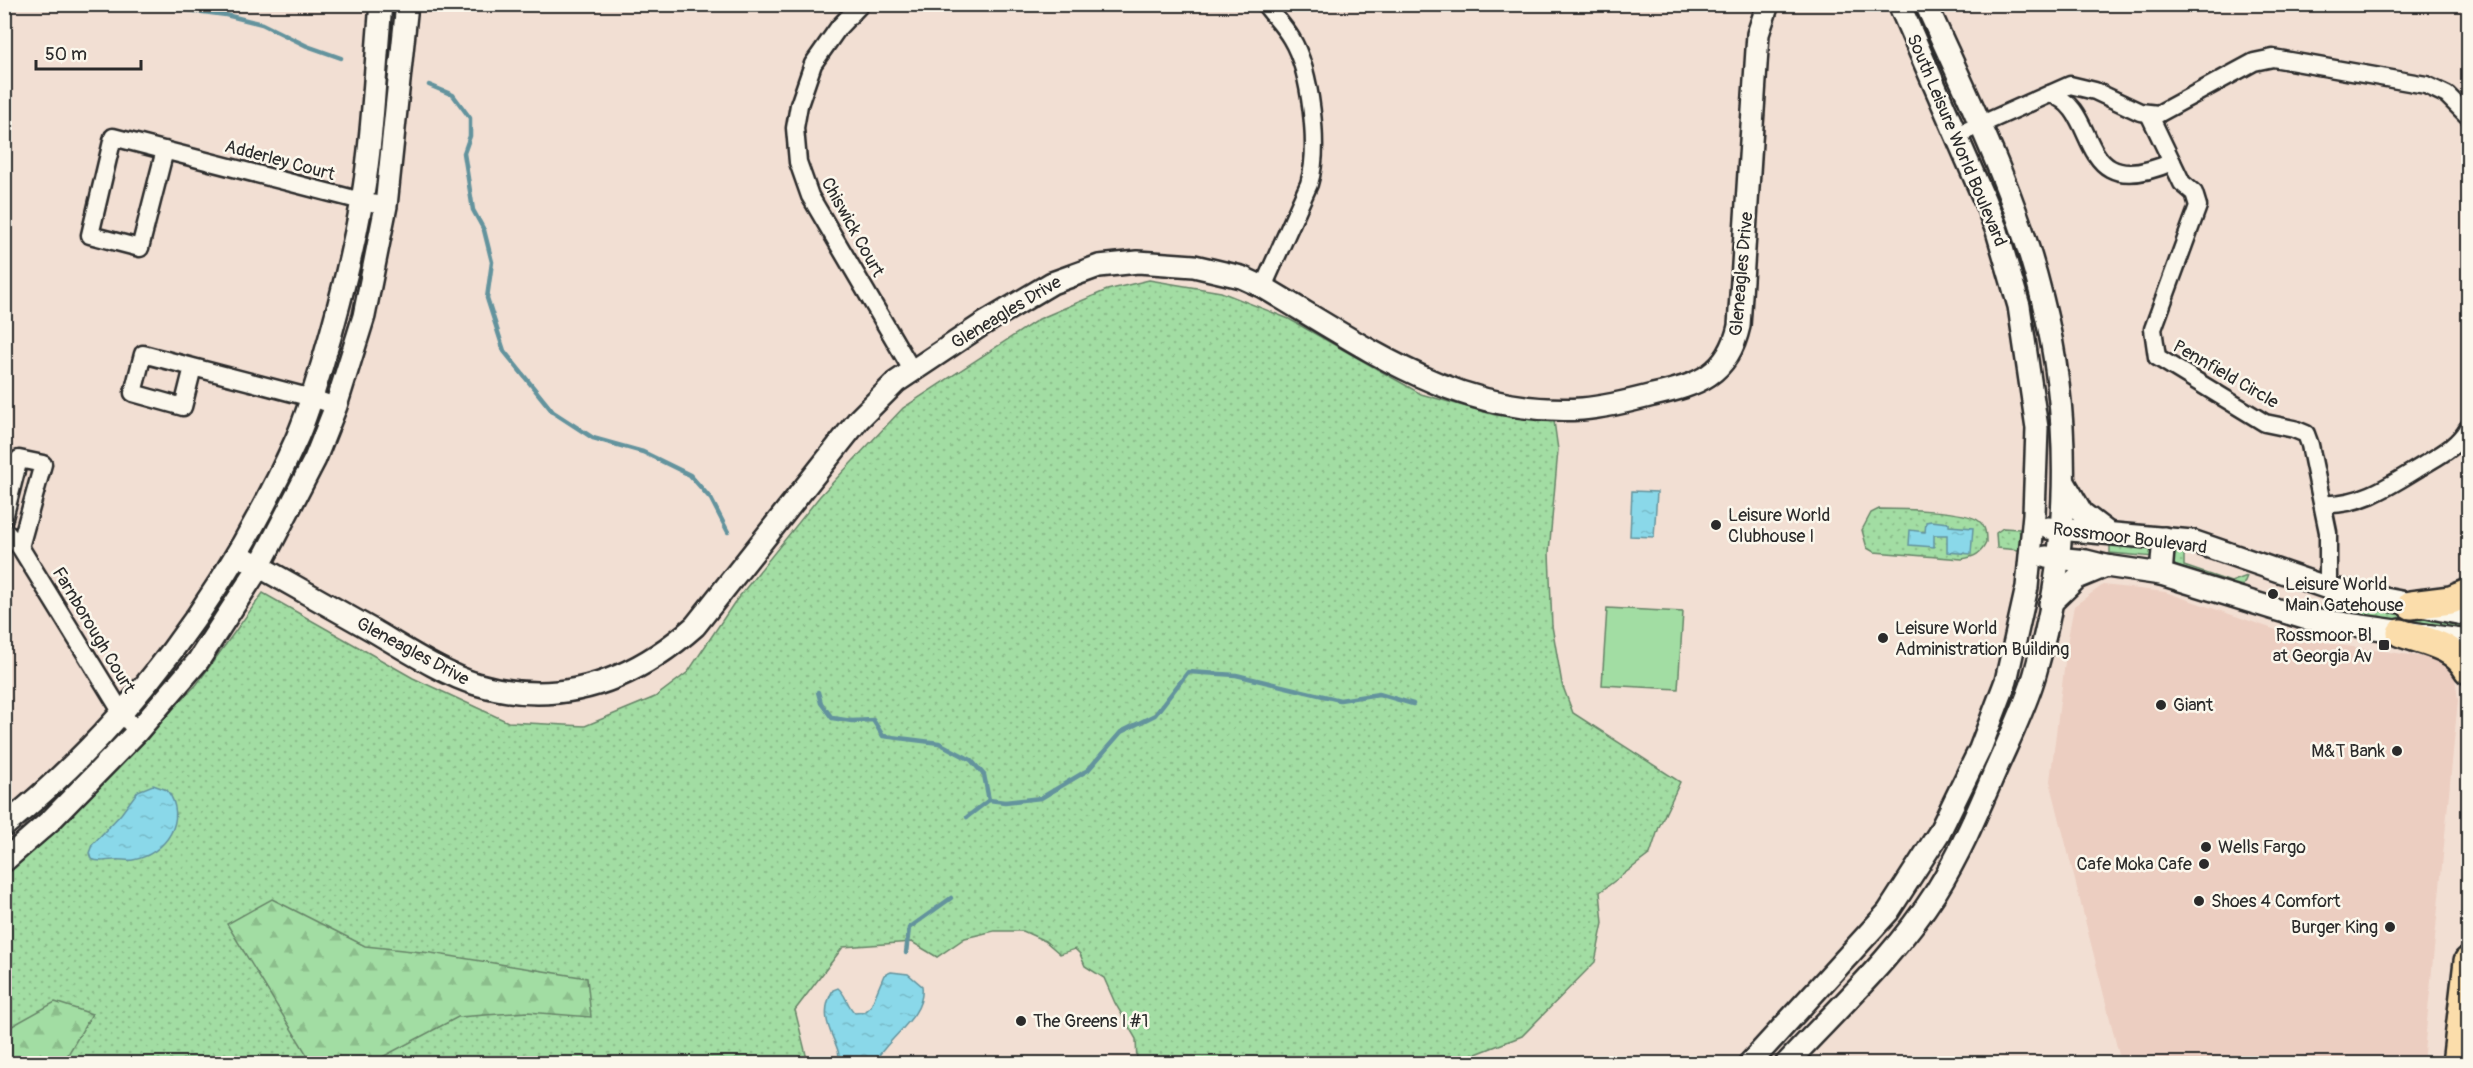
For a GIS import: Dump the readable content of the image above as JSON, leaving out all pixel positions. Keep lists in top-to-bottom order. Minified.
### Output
{"streets":{"street":["South Leisure World Boulevard","Adderley Court","Chiswick Court","Gleneagles Drive","Pennfield Circle","Rossmoor Boulevard","Farnborough Court"]},"crossings":[["South Leisure World Boulevard","Rossmoor Boulevard"],["Chiswick Court","Gleneagles Drive"],["Pennfield Circle","Rossmoor Boulevard"]],"places":{"other":["Leisure World Clubhouse I","Leisure World Main Gatehouse","Leisure World Administration Building","Giant","M&T Bank","Wells Fargo","Cafe Moka Cafe","Shoes 4 Comfort","Burger King","The Greens I #1"],"transit":["Rossmoor Bl at Georgia Av"]},"scale_bar":"50 m"}
